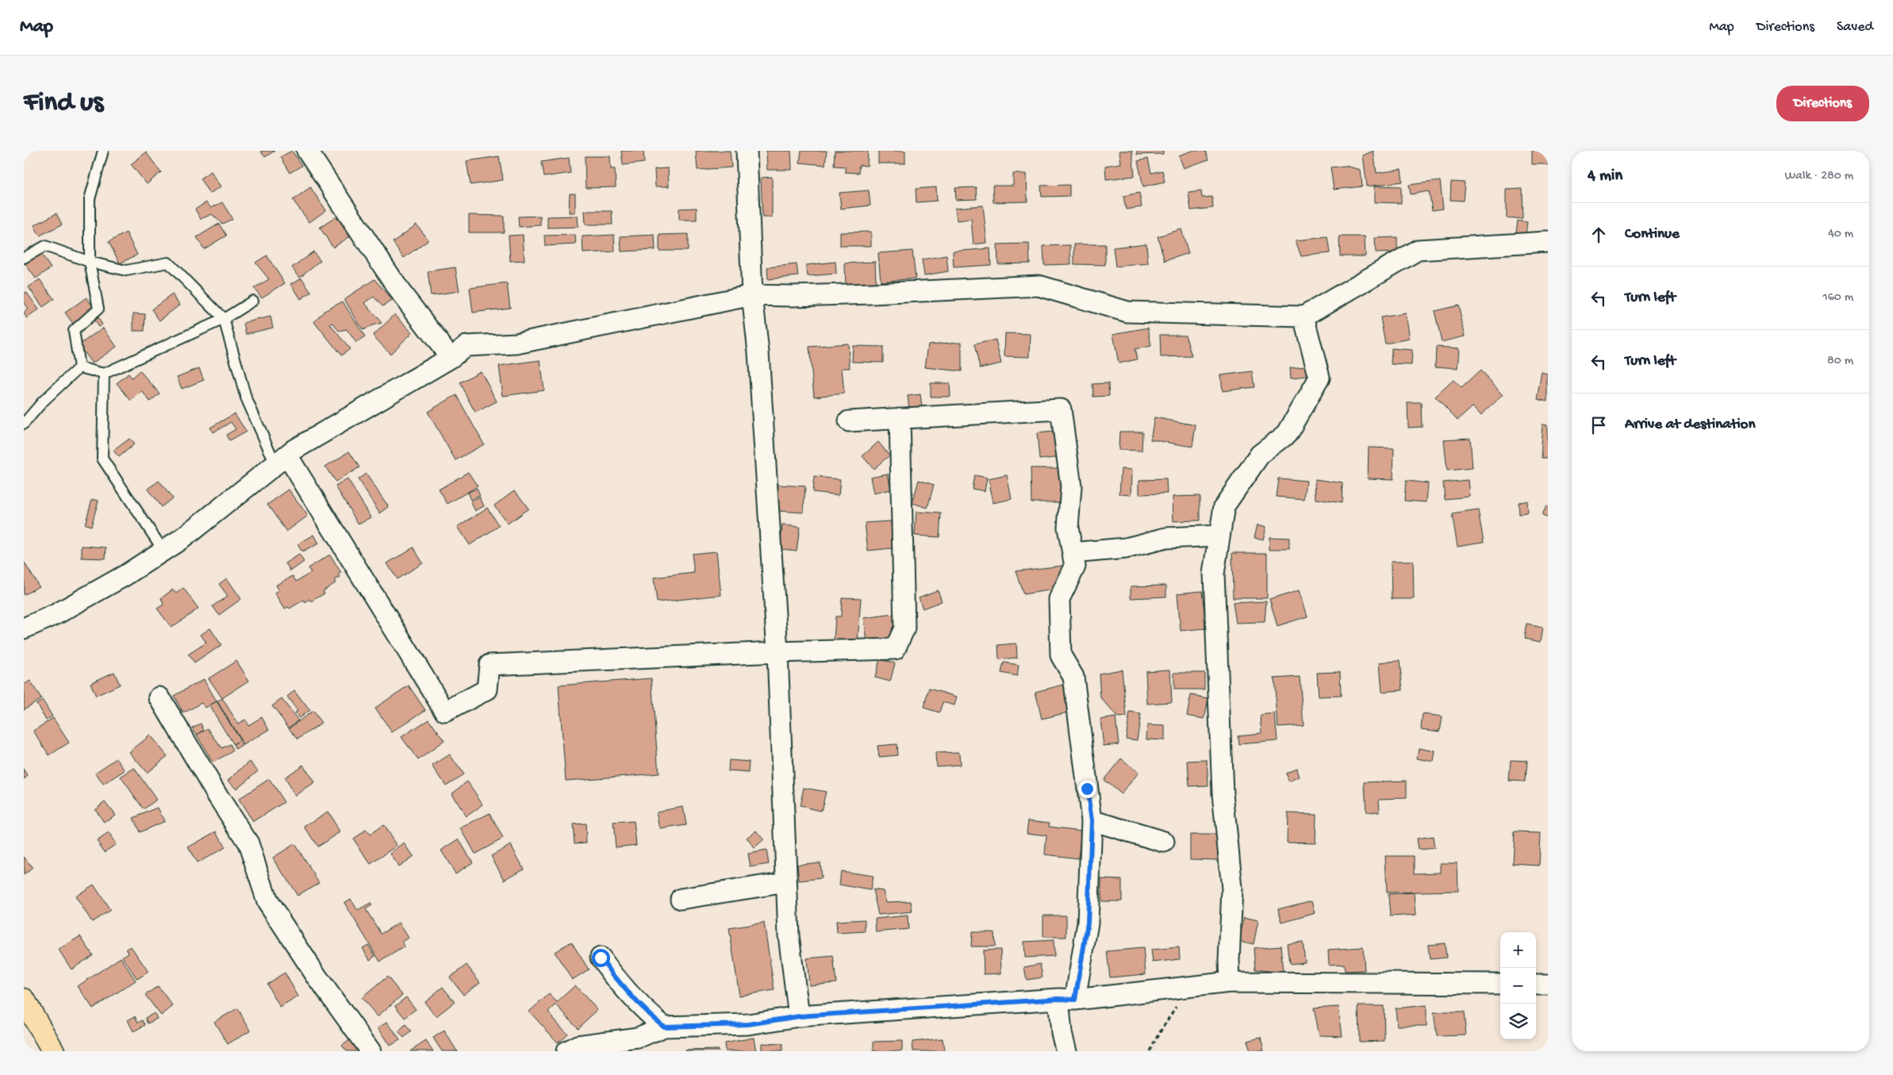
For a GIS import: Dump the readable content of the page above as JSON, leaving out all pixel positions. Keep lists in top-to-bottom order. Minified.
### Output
{"page":{"header":"Map","nav":["Map","Directions","Saved"],"buttons":"Directions","title":"Find us","heading":["4 min","Walk · 280 m"],"list":[["Continue","40 m"],["Turn left","160 m"],["Turn left","80 m"],"Arrive at destination"],"map_buttons":["+","−"]}}
